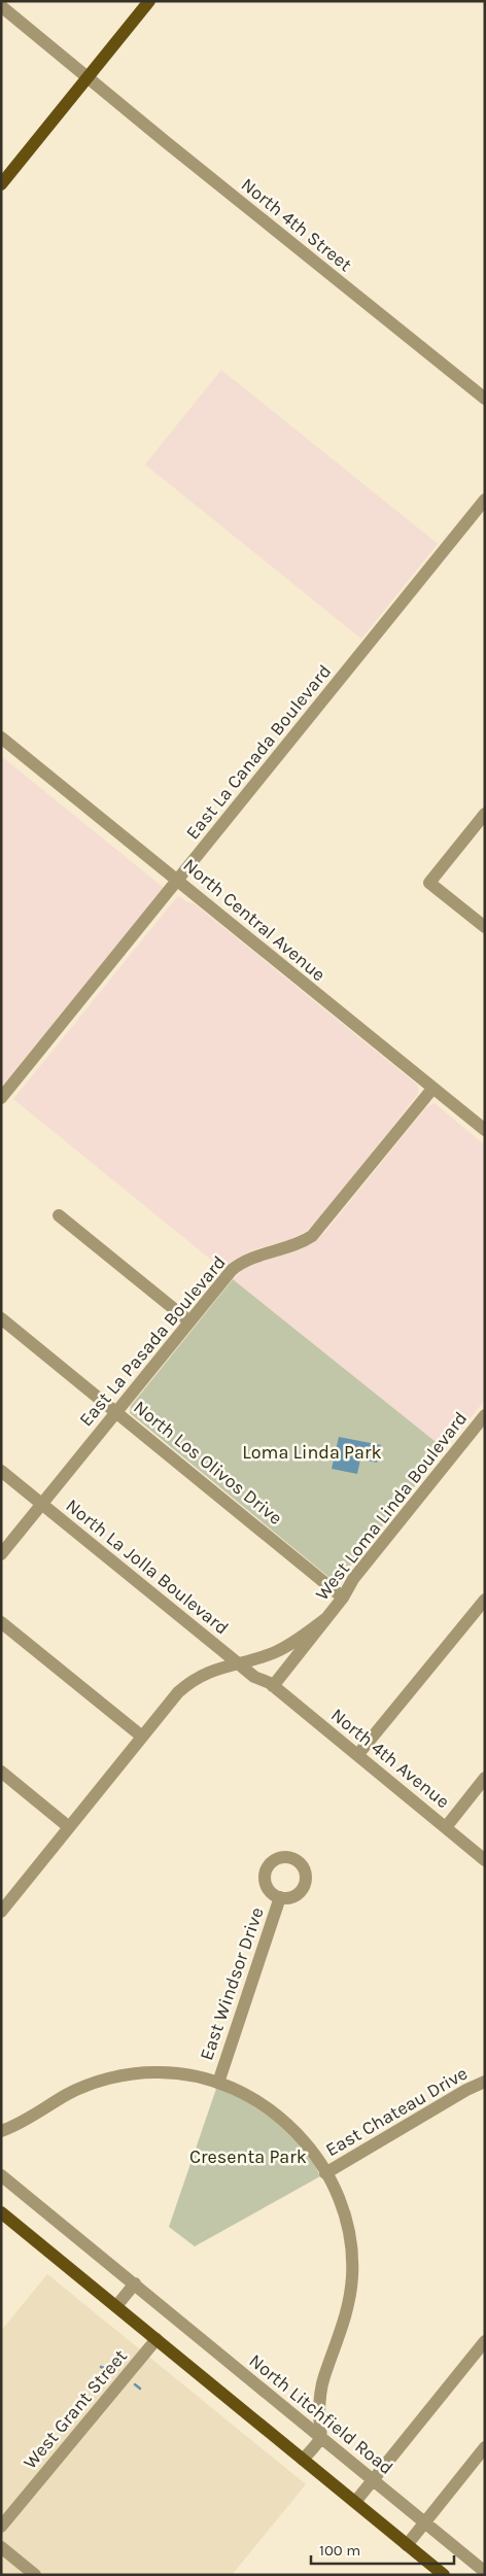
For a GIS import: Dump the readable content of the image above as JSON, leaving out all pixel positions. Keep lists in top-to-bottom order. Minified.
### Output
{"streets":{"street":["North 4th Street","East La Canada Boulevard","North Central Avenue","East La Pasada Boulevard","North Los Olivos Drive","West Loma Linda Boulevard","North La Jolla Boulevard","North 4th Avenue","East Windsor Drive","East Chateau Drive","West Grant Street","North Litchfield Road"]},"crossings":[["East La Canada Boulevard","North Central Avenue"],["North Central Avenue","East La Pasada Boulevard"],["East La Pasada Boulevard","North Los Olivos Drive"],["East La Pasada Boulevard","North La Jolla Boulevard"],["North Los Olivos Drive","West Loma Linda Boulevard"],["West Loma Linda Boulevard","North La Jolla Boulevard"],["West Loma Linda Boulevard","North 4th Avenue"],["North La Jolla Boulevard","North 4th Avenue"]],"parks":["Loma Linda Park","Cresenta Park"],"scale_bar":"100 m"}
